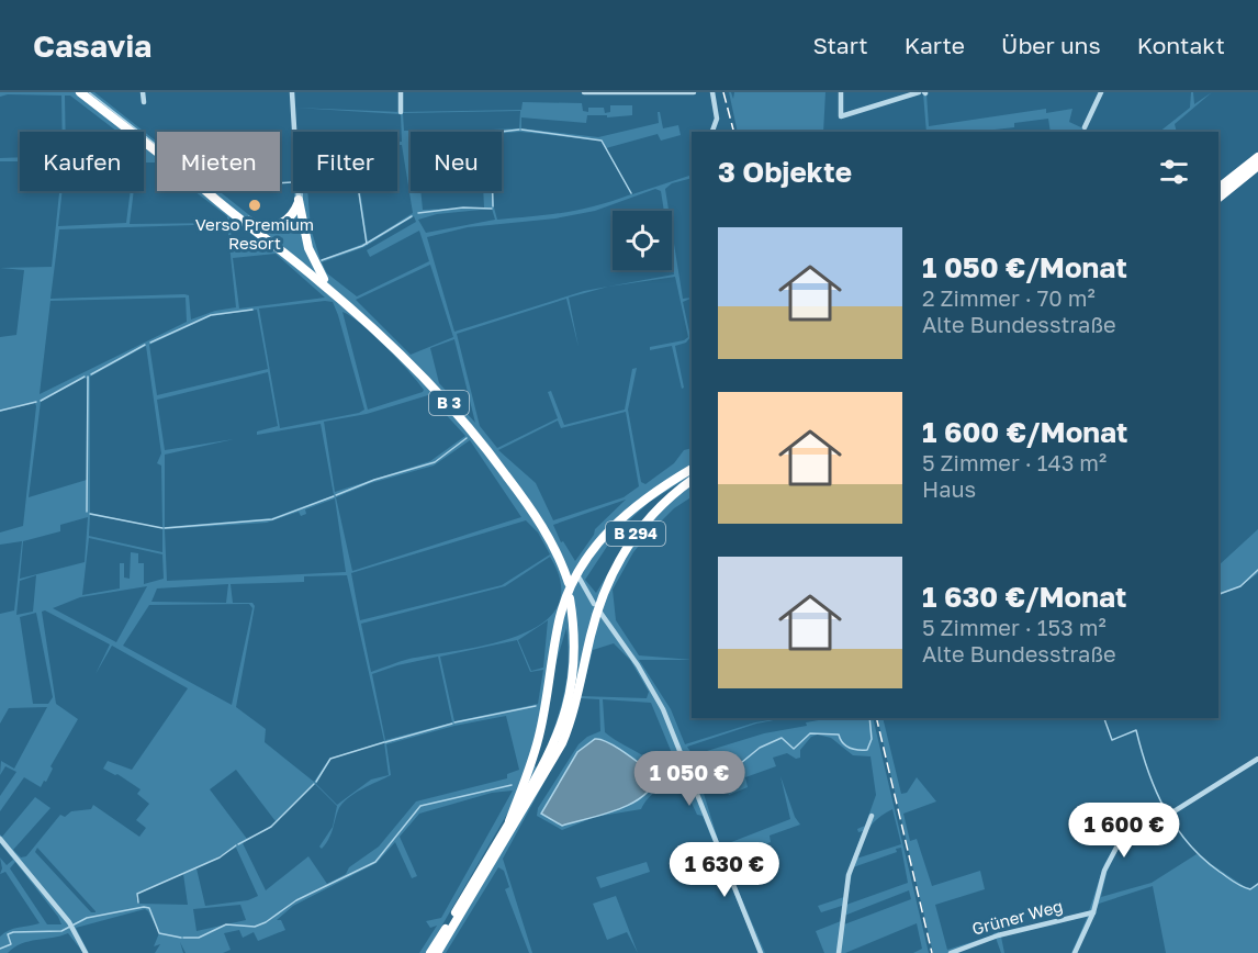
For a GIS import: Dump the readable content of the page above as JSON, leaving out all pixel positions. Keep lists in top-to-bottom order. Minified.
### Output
{"streets":{"highway":["B 3","B 294"],"street":["Grüner Weg"]},"places":["Verso Premium Resort"],"page":{"header":"Casavia","nav":["Start","Karte","Über uns","Kontakt"],"chip":["Kaufen","Mieten","Filter","Neu"],"heading":"3 Objekte","list":[{"name":"1 050 €/Monat","note":"2 Zimmer · 70 m² · Alte Bundesstraße"},{"name":"1 600 €/Monat","note":"5 Zimmer · 143 m² · Haus"},{"name":"1 630 €/Monat","note":"5 Zimmer · 153 m² · Alte Bundesstraße"}],"price":["1 050 €","1 600 €","1 630 €"]}}
